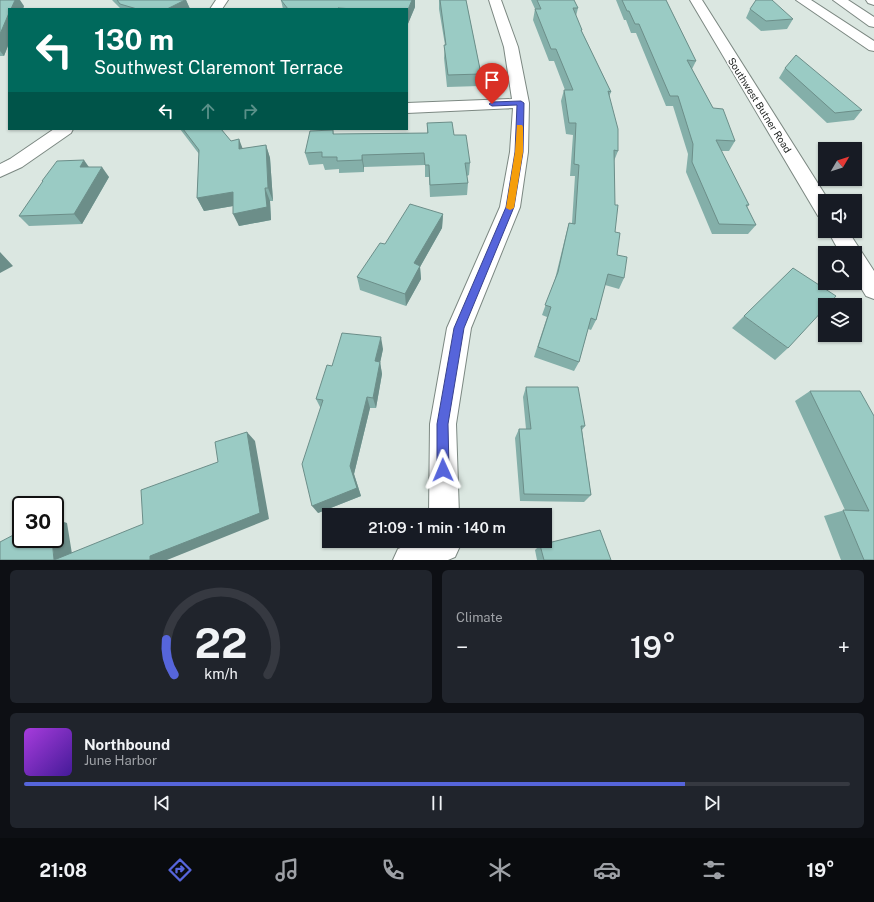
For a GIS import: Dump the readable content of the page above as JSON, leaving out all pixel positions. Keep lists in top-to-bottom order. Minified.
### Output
{"streets":{"main road":["Southwest Butner Road"]},"north":"top right","page":{"turn":["130 m","Southwest Claremont Terrace"],"limit":"30","trip":"21:09 · 1 min · 140 m","tile":"Climate","heat":["−","19°","+"],"song":["Northbound","June Harbor"],"tabs":["21:08","19°"],"gauge":["22","km/h"]}}
